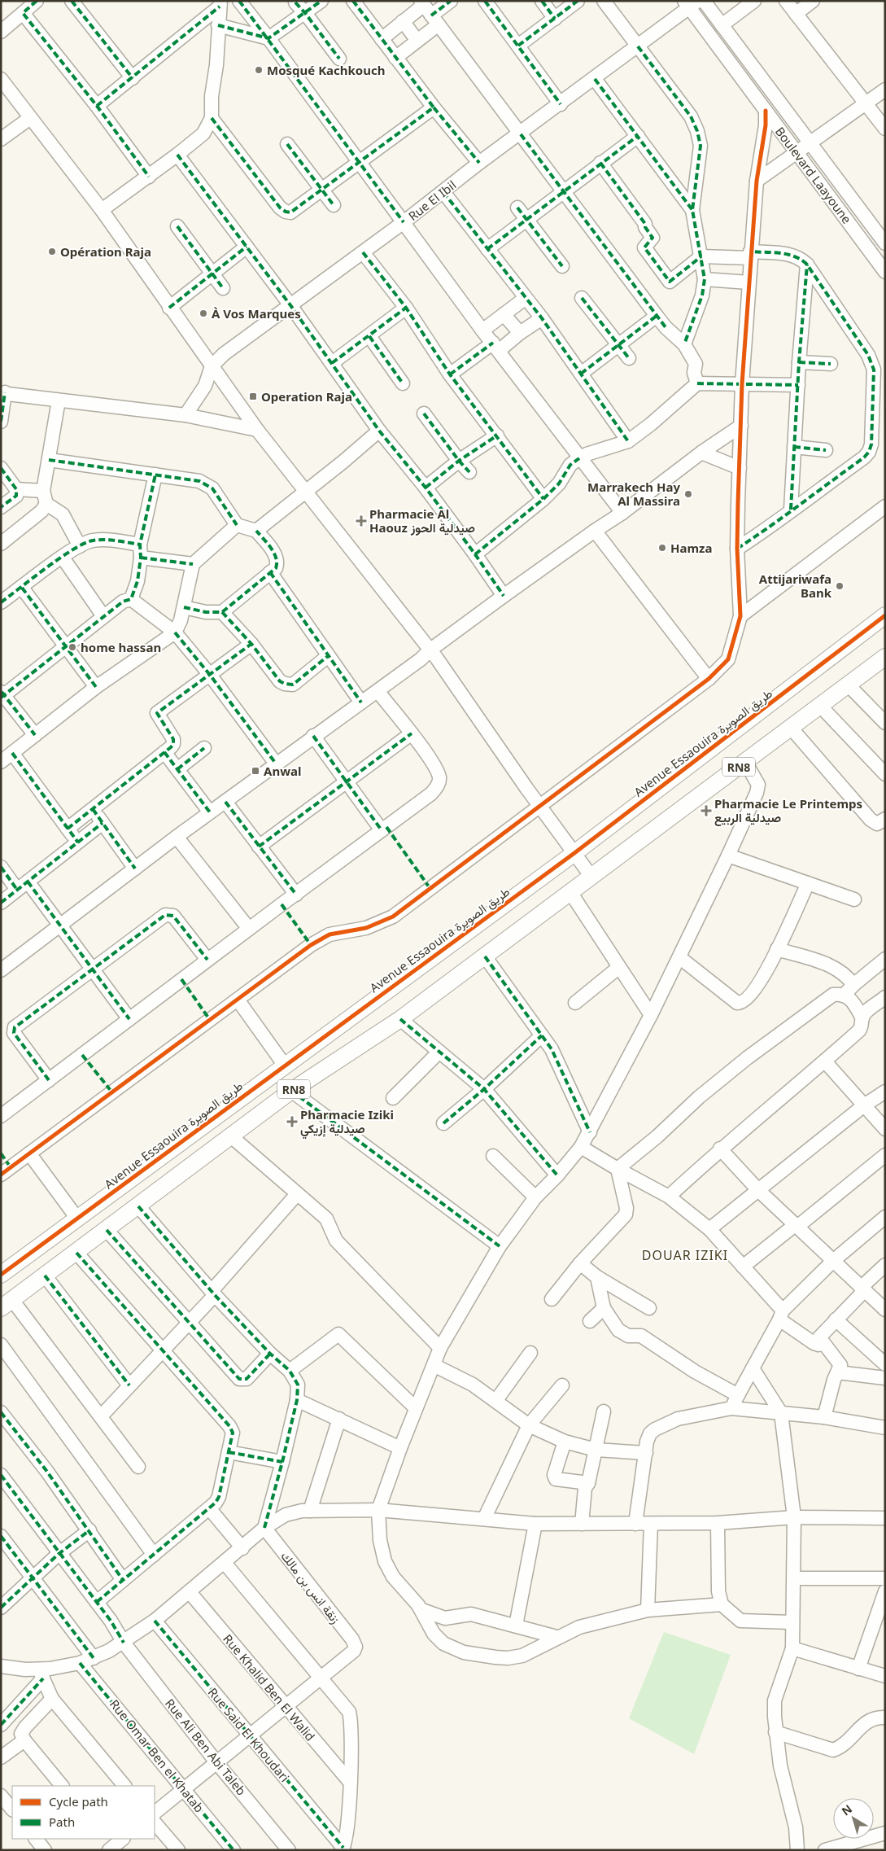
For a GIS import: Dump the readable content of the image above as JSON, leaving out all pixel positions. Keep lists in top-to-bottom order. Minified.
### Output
{"streets":{"main road":["Avenue Essaouira طريق الصويرة","RN8"],"street":["Boulevard Laayoune","Rue El Ibil","زنقة انس بن مالك","Rue Khalid Ben El Walid","Rue Said El Khoudari","Rue Ali Ben Abi Taleb","Rue Omar Ben el Khatab"]},"crossings":[["Boulevard Laayoune","Rue El Ibil"]],"districts":["DOUAR IZIKI"],"places":{"other":["Mosqué Kachkouch","Opération Raja","À Vos Marques","Marrakech Hay Al Massira","Hamza","Attijariwafa Bank","home hassan"],"transit":["Operation Raja","Anwal"],"health":["Pharmacie Al Haouz صيدلية الحوز","Pharmacie Le Printemps صيدلية الربيع","Pharmacie Iziki صيدلية إزيكي"]},"legend":["Cycle path","Path"],"north":"top left"}
